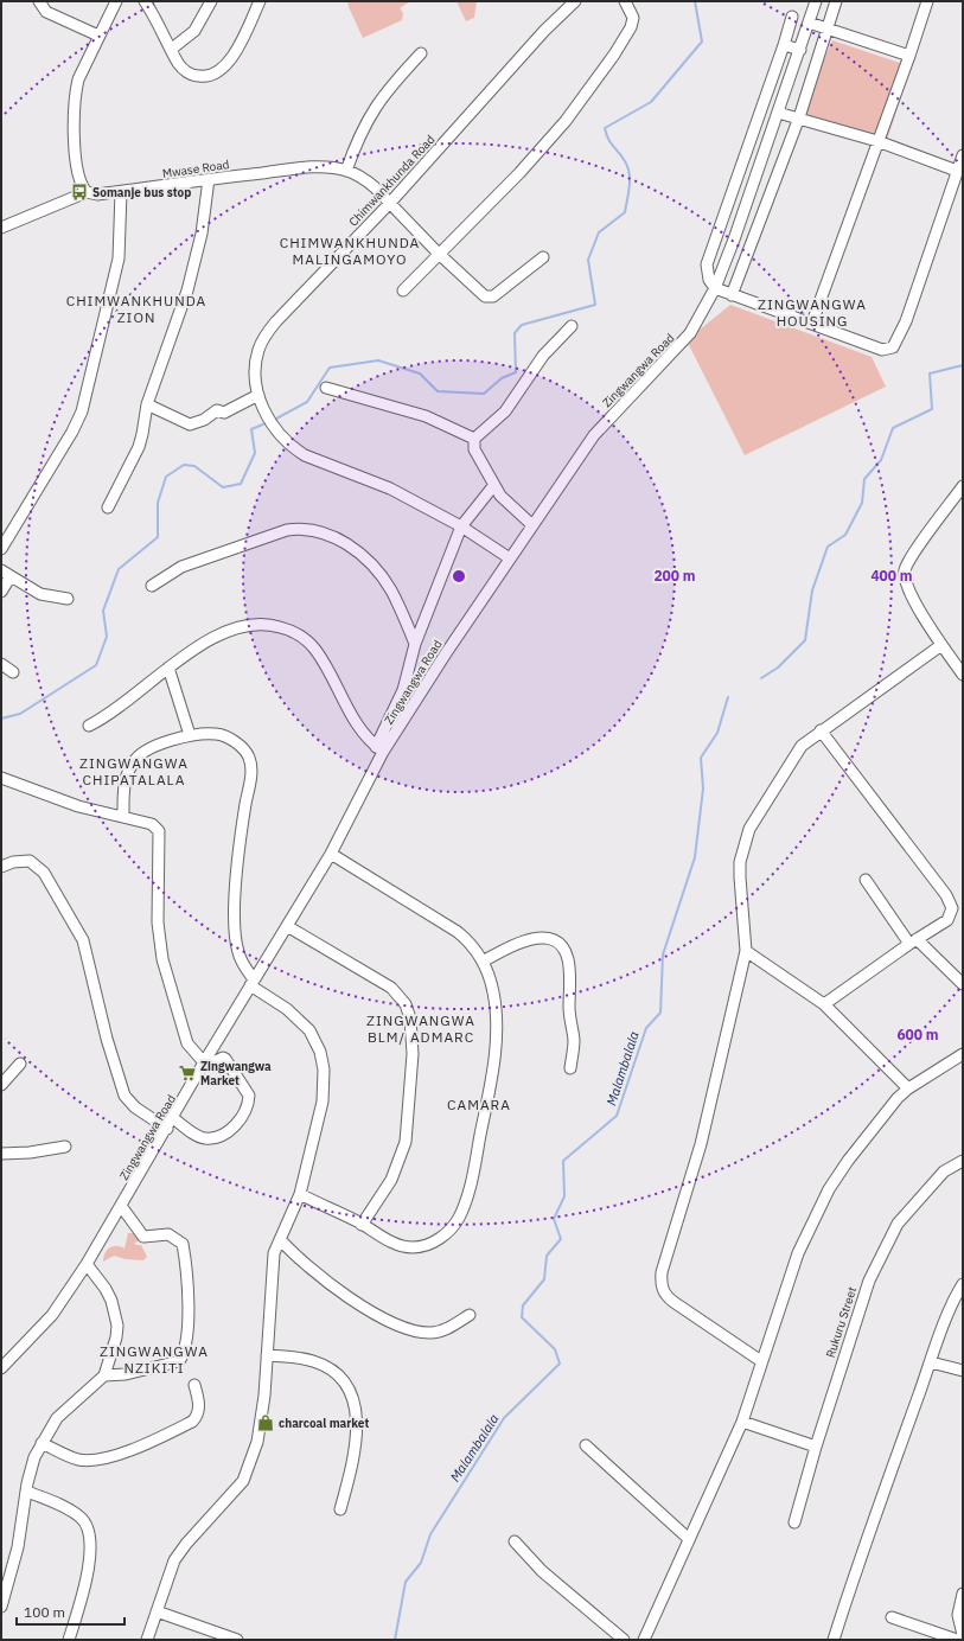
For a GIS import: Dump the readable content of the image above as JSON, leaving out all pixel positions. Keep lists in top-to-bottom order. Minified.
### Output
{"streets":{"street":["Mwase Road","Chimwankhunda Road","Zingwangwa Road","Rukuru Street"]},"crossings":[["Mwase Road","Chimwankhunda Road"],["Chimwankhunda Road","Zingwangwa Road"]],"districts":["CHIMWANKHUNDA MALINGAMOYO","CHIMWANKHUNDA ZION","ZINGWANGWA HOUSING","ZINGWANGWA CHIPATALALA","ZINGWANGWA BLM/ ADMARC","CAMARA","ZINGWANGWA NZIKITI"],"water":["Malambalala"],"places":{"bus stop":["Somanje bus stop"],"supermarket":["Zingwangwa Market"],"shop":["charcoal market"]},"scale_bar":"100 m","rings":["200 m","400 m","600 m"]}
